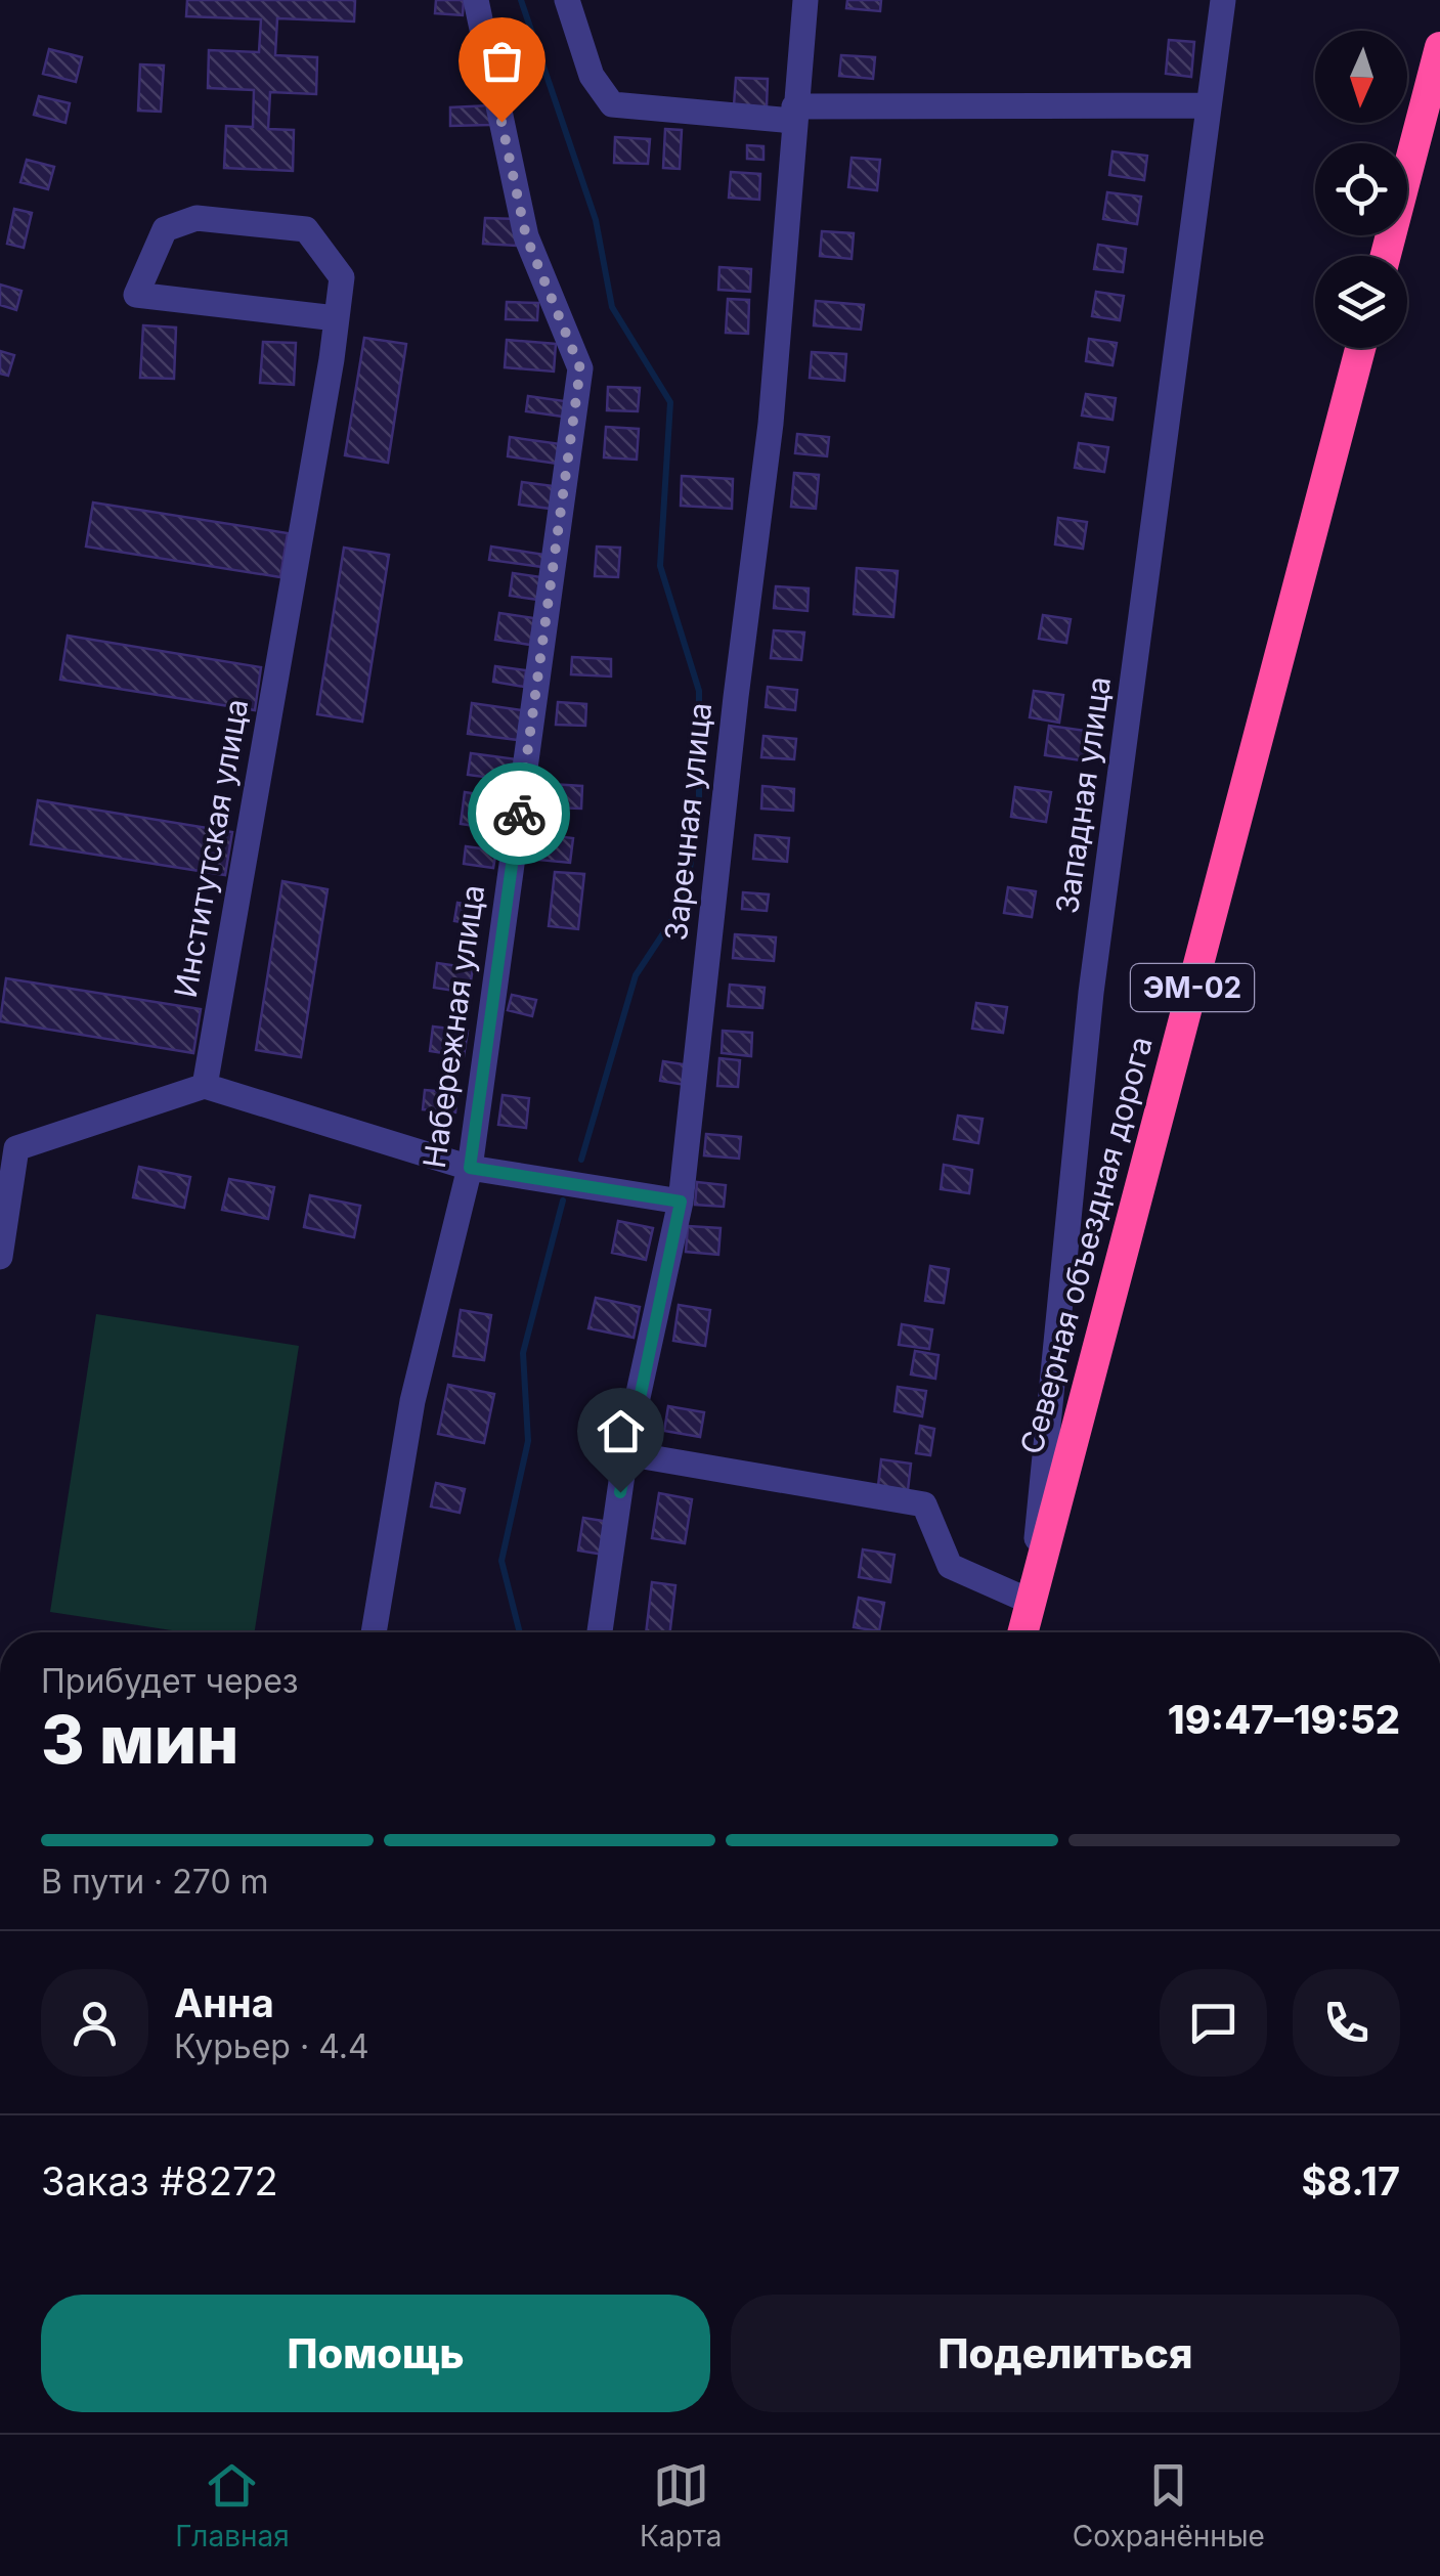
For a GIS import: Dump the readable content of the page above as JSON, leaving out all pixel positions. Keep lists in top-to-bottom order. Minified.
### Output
{"streets":{"highway":["ЭМ-02","Северная объездная дорога"],"street":["Западная улица","Заречная улица","Институтская улица","Набережная улица"]},"crossings":[["Западная улица","Северная объездная дорога"]],"north":"bottom","page":{"heading":["3 мин","Прибудет через","19:47–19:52"],"panel":["Анна","Курьер · 4.4","Заказ #8272","$8.17"],"bar":"В пути · 270 m","buttons":["Помощь","Поделиться"],"tabs":["Главная","Карта","Сохранённые"]}}
